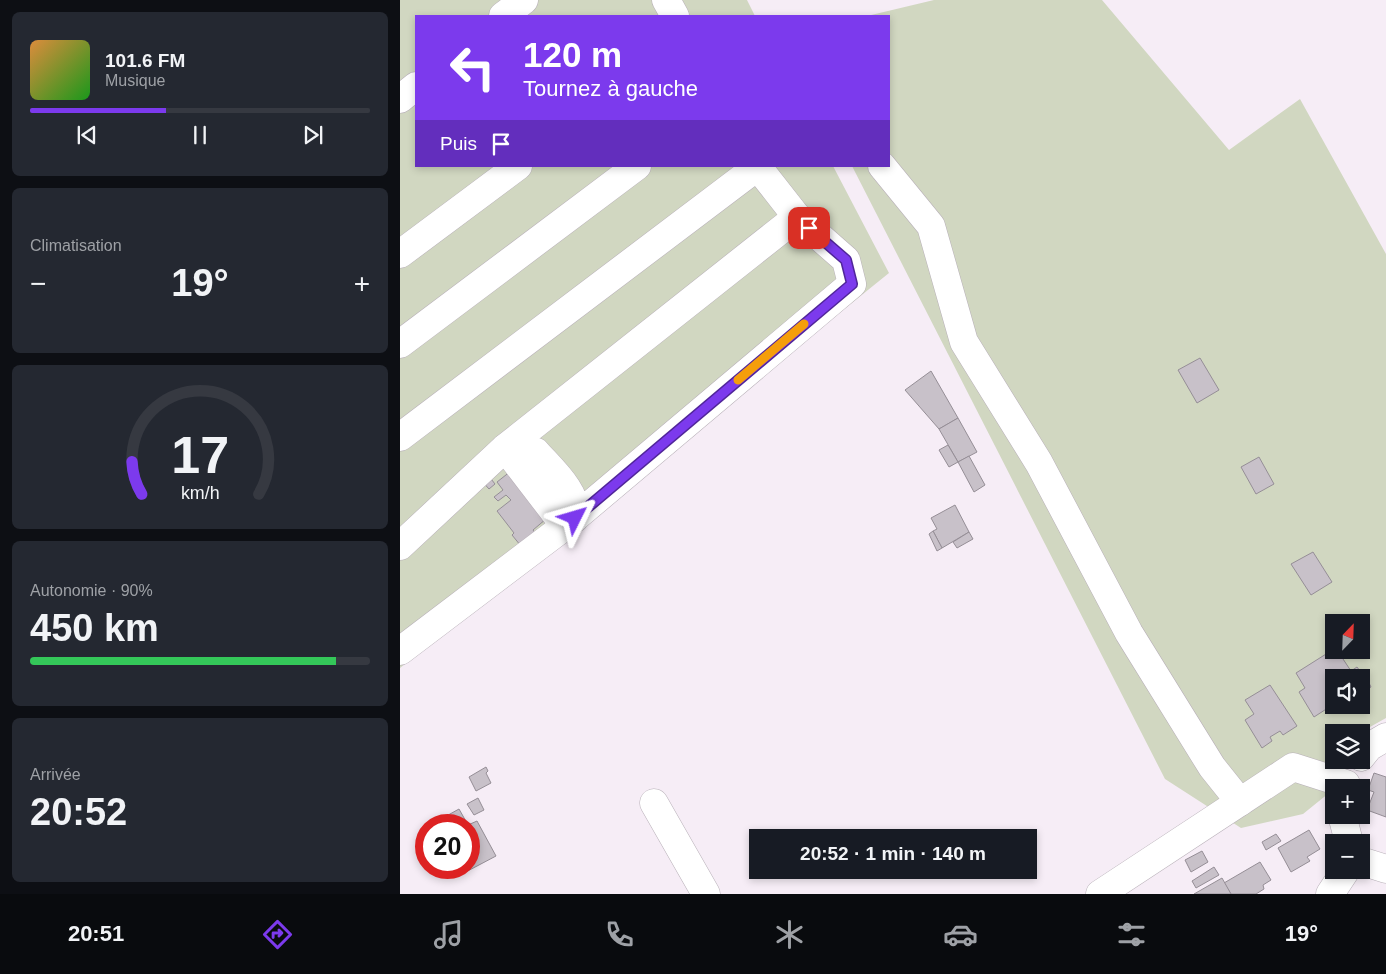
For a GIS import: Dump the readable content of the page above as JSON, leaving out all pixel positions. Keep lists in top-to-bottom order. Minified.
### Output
{"north":"top right","page":{"turn":["120 m","Tournez à gauche"],"song":["101.6 FM","Musique"],"then":"Puis","tile":["Climatisation",["Autonomie · 90%","450 km"],["Arrivée","20:52"]],"heat":["−","19°","+"],"map_buttons":["+","−"],"limit":"20","trip":"20:52 · 1 min · 140 m","tabs":["20:51","19°"],"gauge":["17","km/h"]}}
